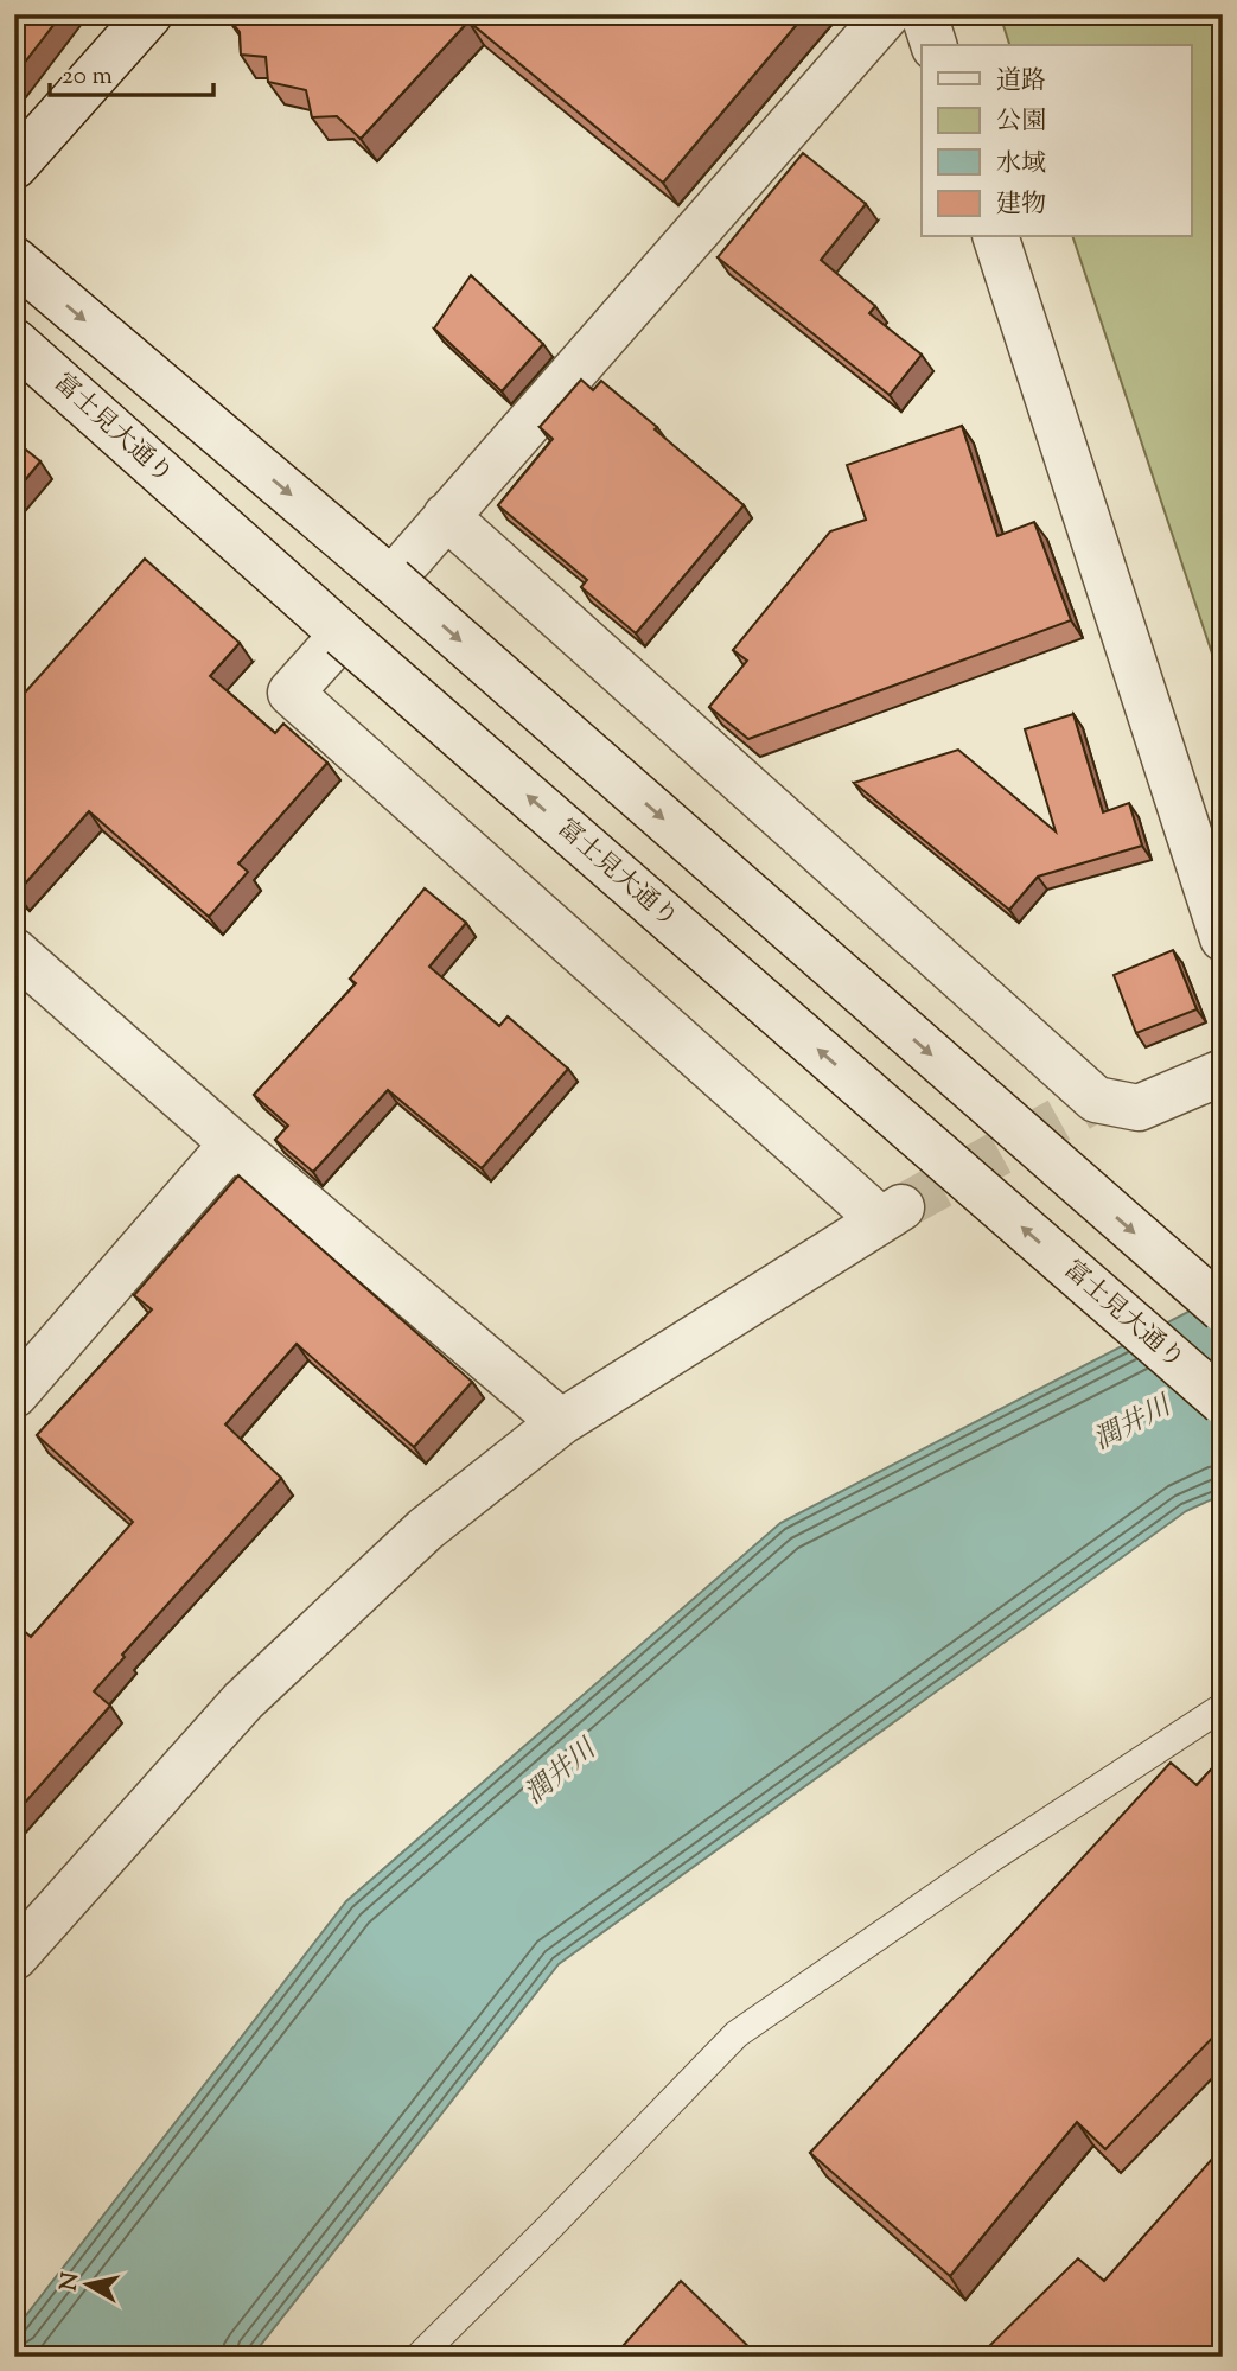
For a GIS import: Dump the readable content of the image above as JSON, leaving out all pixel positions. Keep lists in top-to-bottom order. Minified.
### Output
{"streets":{"street":["富士見大通り"]},"water":["潤井川"],"legend":["道路","公園","水域","建物"],"scale_bar":"20 m","north":"left"}
